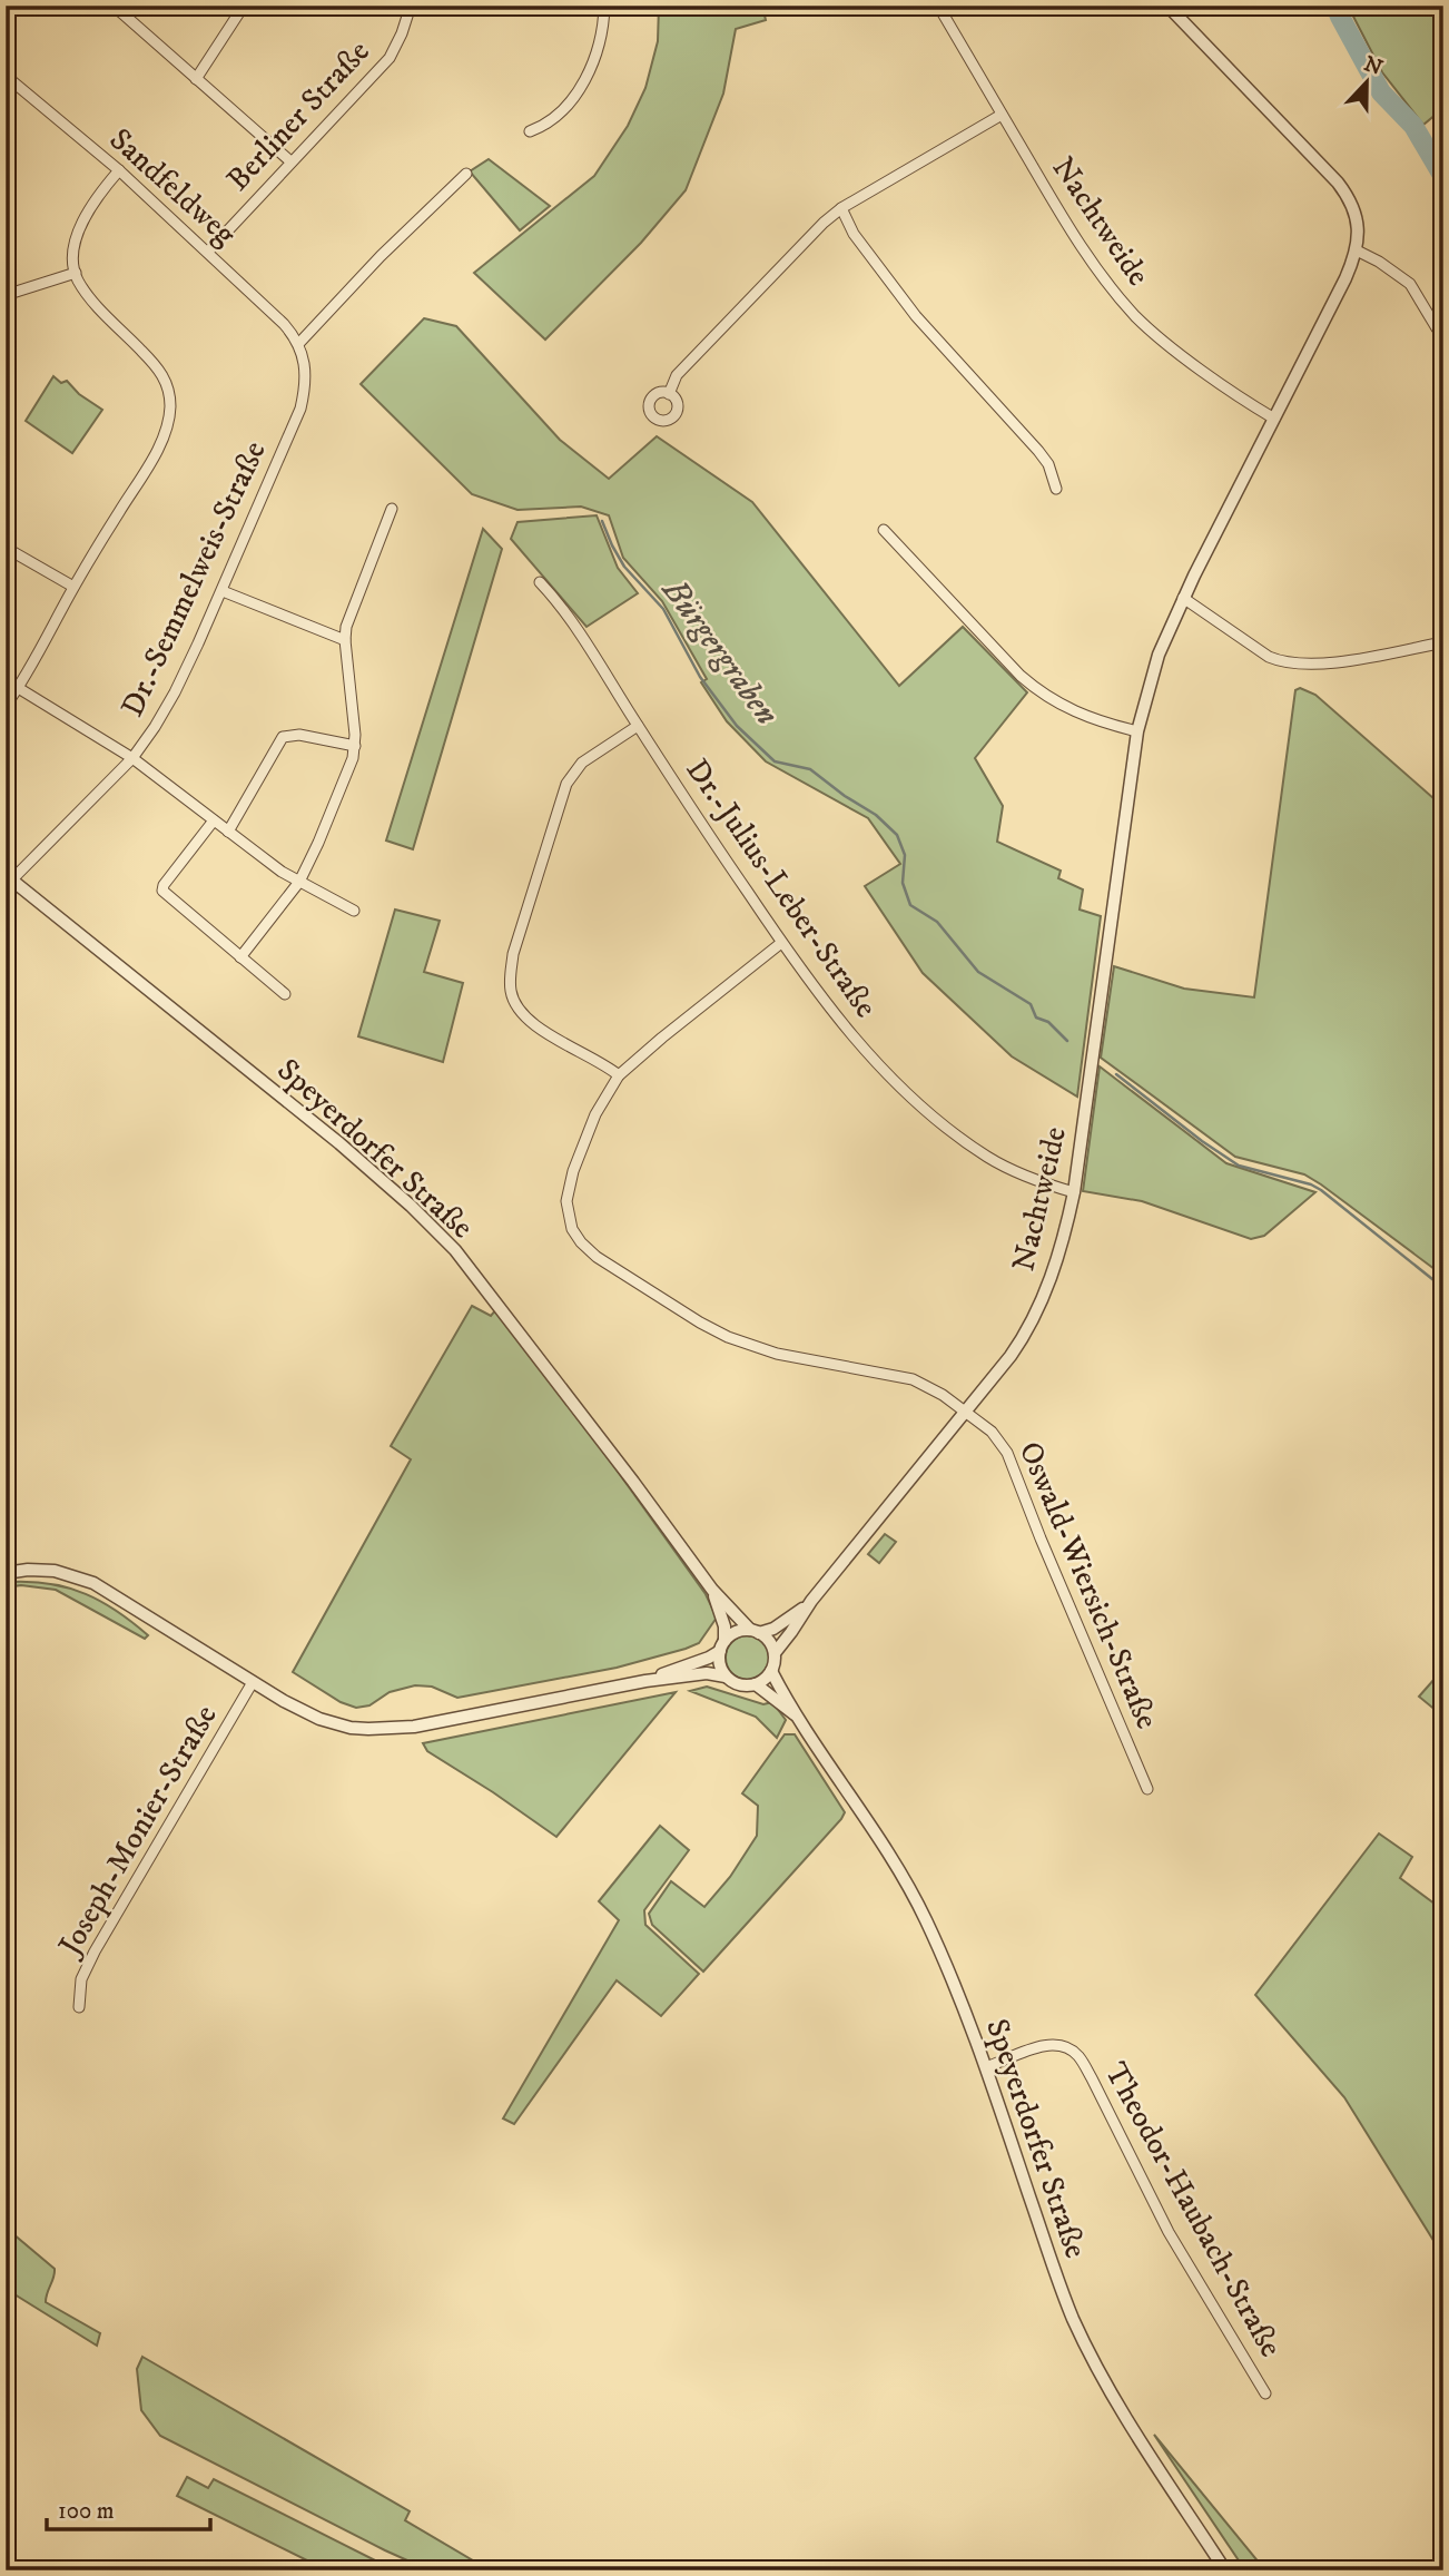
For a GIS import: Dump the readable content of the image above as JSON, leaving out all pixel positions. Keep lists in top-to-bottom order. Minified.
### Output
{"streets":{"street":["Berliner Straße","Sandfeldweg","Nachtweide","Dr.-Semmelweis-Straße","Dr.-Julius-Leber-Straße","Speyerdorfer Straße","Oswald-Wiersich-Straße","Joseph-Monier-Straße","Theodor-Haubach-Straße"]},"crossings":[["Berliner Straße","Sandfeldweg"],["Sandfeldweg","Dr.-Semmelweis-Straße"],["Nachtweide","Dr.-Julius-Leber-Straße"],["Nachtweide","Speyerdorfer Straße"],["Nachtweide","Oswald-Wiersich-Straße"],["Dr.-Semmelweis-Straße","Speyerdorfer Straße"],["Dr.-Julius-Leber-Straße","Oswald-Wiersich-Straße"],["Speyerdorfer Straße","Theodor-Haubach-Straße"]],"water":["Bürgergraben"],"scale_bar":"100 m","north":"top"}
